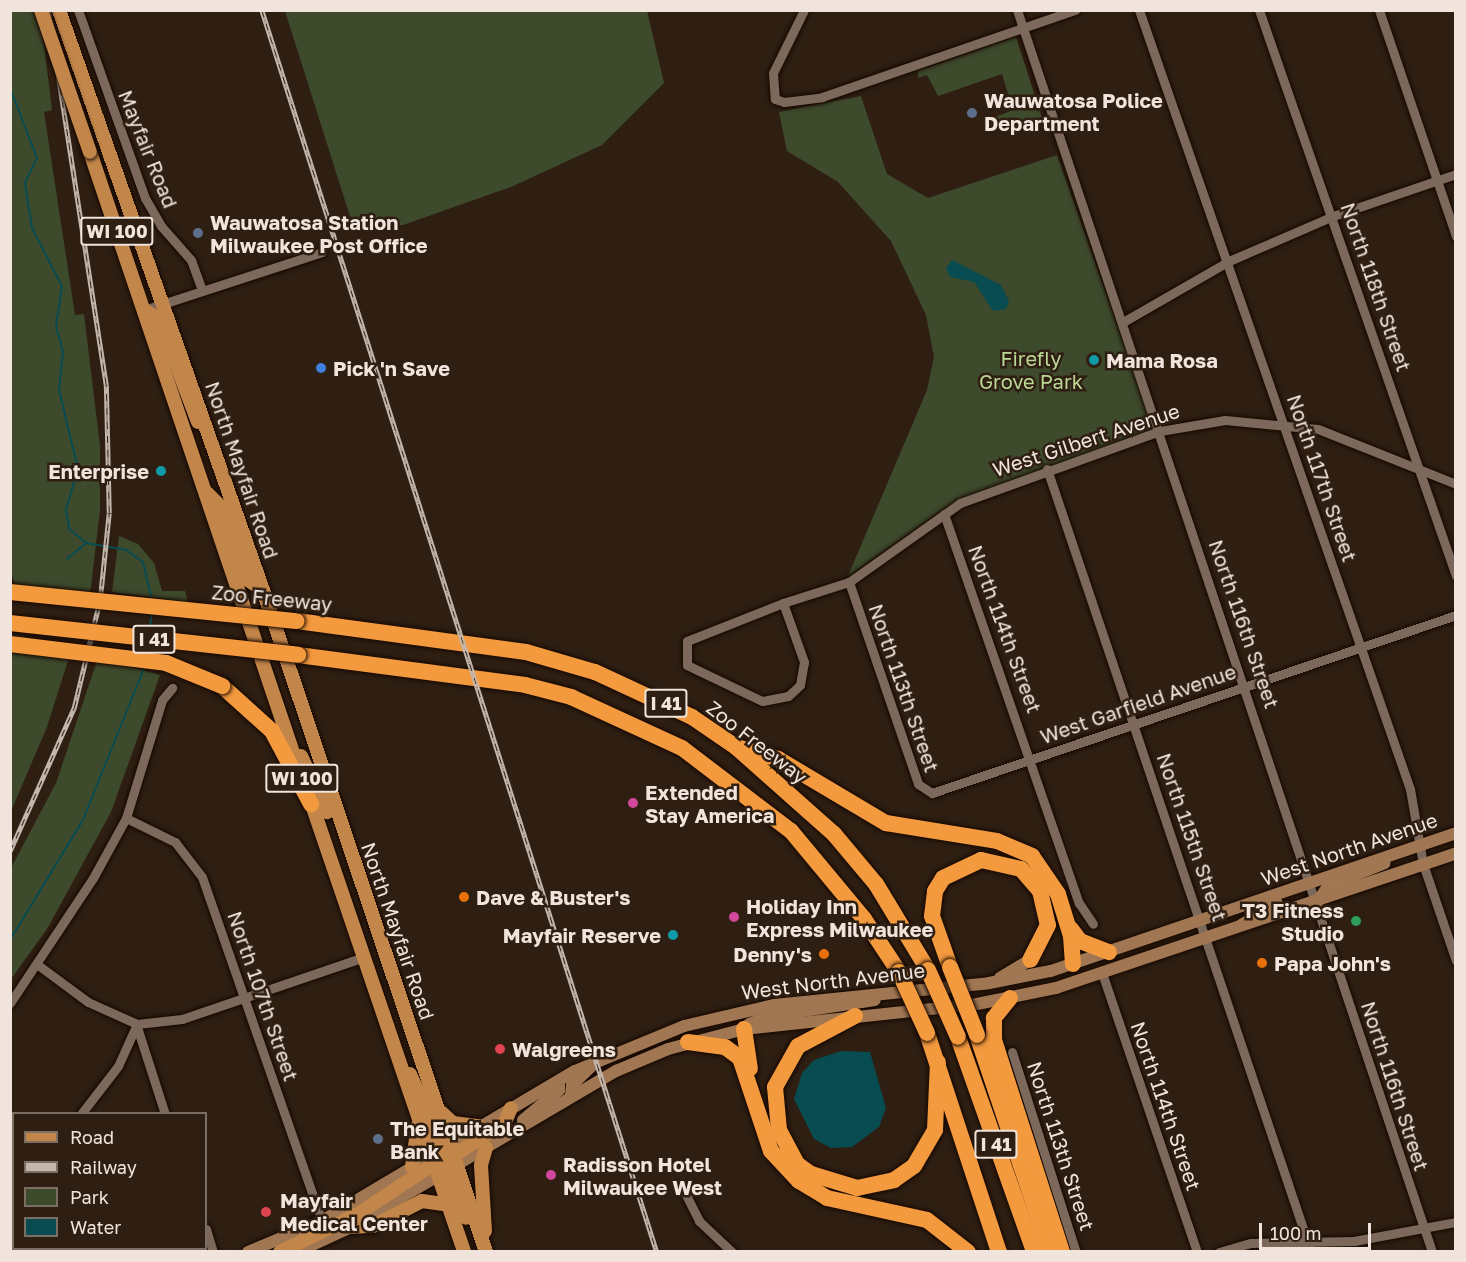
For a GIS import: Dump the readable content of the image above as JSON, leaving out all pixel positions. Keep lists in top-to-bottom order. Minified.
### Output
{"streets":{"highway":["Zoo Freeway","I 41"],"main road":["WI 100","North Mayfair Road","West North Avenue"],"street":["Mayfair Road","North 118th Street","West Gilbert Avenue","North 117th Street","North 116th Street","North 114th Street","North 113th Street","West Garfield Avenue","North 115th Street","North 107th Street"]},"crossings":[["North 118th Street","West Gilbert Avenue"],["West Gilbert Avenue","North 117th Street"],["West Gilbert Avenue","North 116th Street"],["West Gilbert Avenue","North 114th Street"],["West Gilbert Avenue","North 113th Street"],["West Gilbert Avenue","North 115th Street"],["North Mayfair Road","West North Avenue"],["North 117th Street","West Garfield Avenue"],["North 117th Street","West North Avenue"],["North 116th Street","West Garfield Avenue"],["North 116th Street","West North Avenue"],["North 114th Street","West Garfield Avenue"],["North 114th Street","West North Avenue"],["North 113th Street","West Garfield Avenue"],["West Garfield Avenue","North 115th Street"],["North 115th Street","West North Avenue"],["West North Avenue","North 107th Street"]],"parks":["Firefly Grove Park"],"places":["Wauwatosa Police Department","Wauwatosa Station Milwaukee Post Office","Mama Rosa","Pick 'n Save","Enterprise","Extended Stay America","Dave & Buster's","Holiday Inn Express Milwaukee","T3 Fitness Studio","Mayfair Reserve","Denny's","Papa John's","Walgreens","The Equitable Bank","Radisson Hotel Milwaukee West","Mayfair Medical Center"],"legend":["Road","Railway","Park","Water"],"scale_bar":"100 m"}
